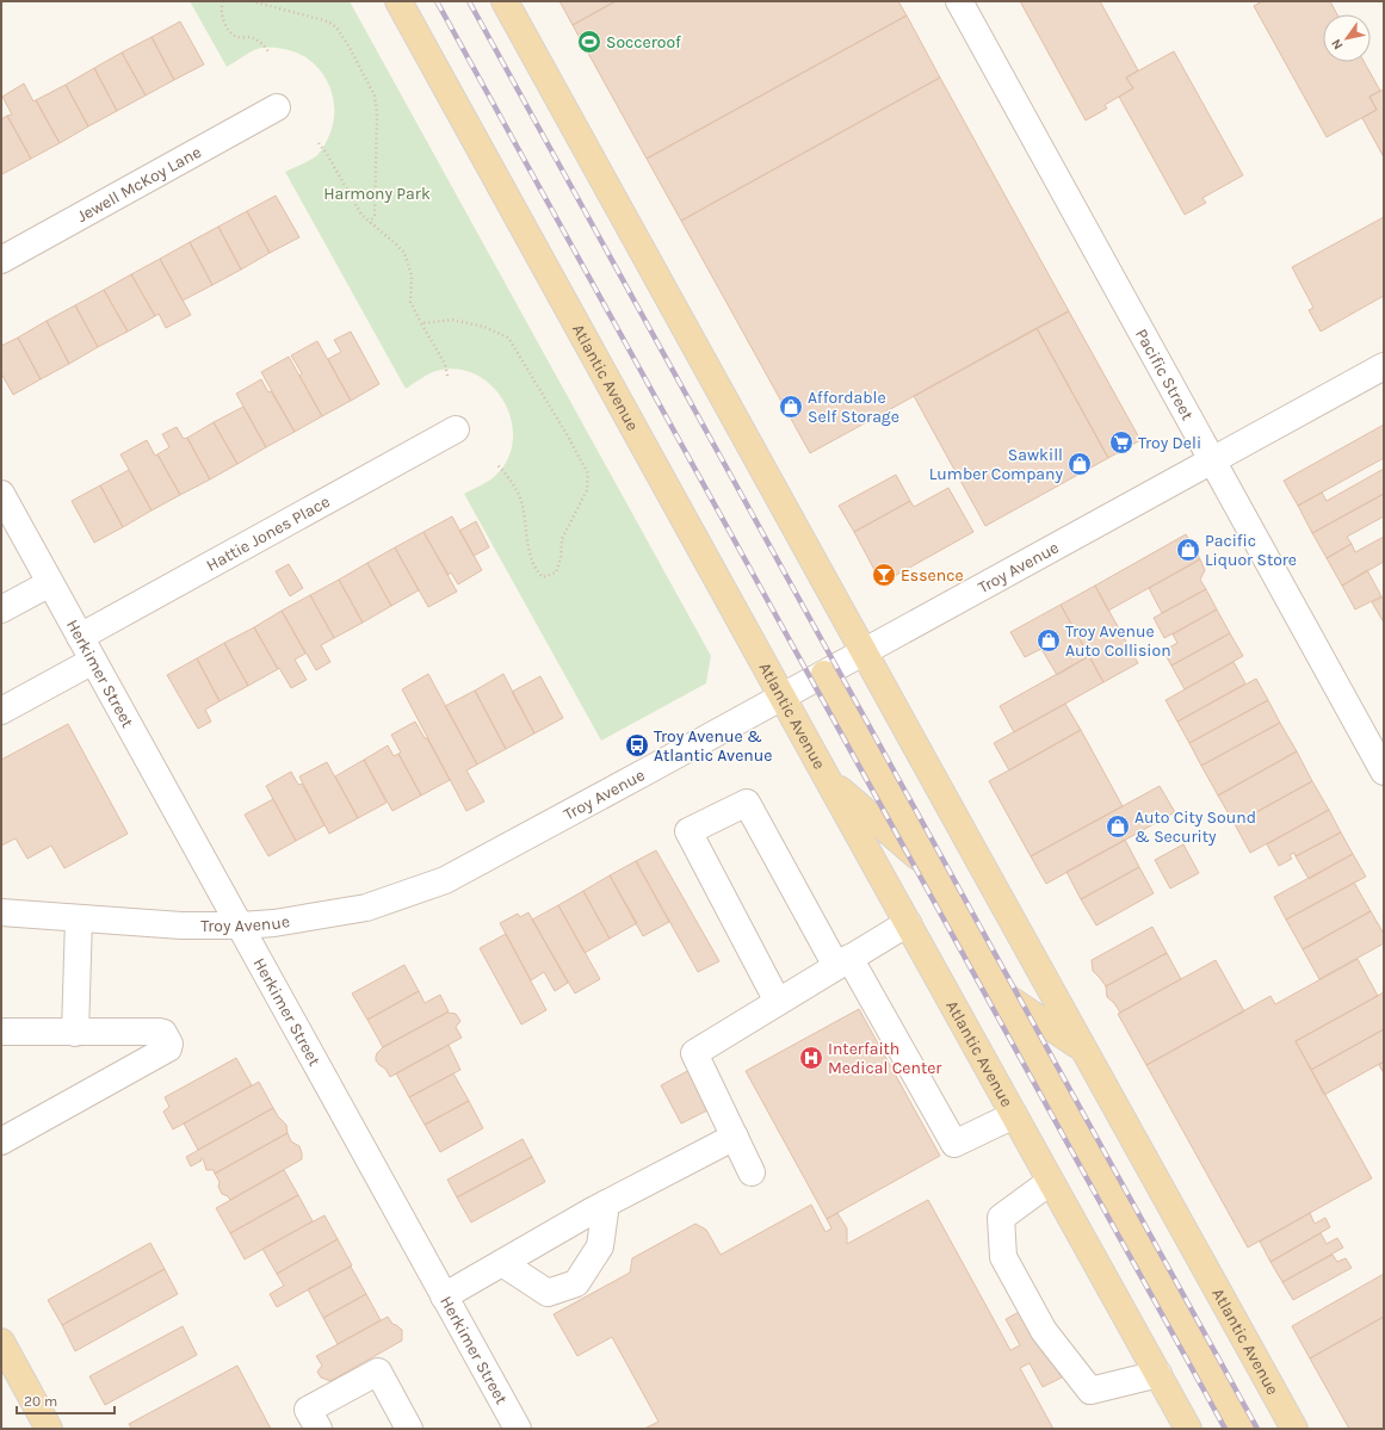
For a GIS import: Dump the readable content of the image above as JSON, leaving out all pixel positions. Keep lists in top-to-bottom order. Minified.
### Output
{"streets":{"main road":["Atlantic Avenue"],"street":["Jewell McKoy Lane","Pacific Street","Hattie Jones Place","Troy Avenue","Herkimer Street"]},"crossings":[["Pacific Street","Troy Avenue"],["Atlantic Avenue","Troy Avenue"],["Hattie Jones Place","Herkimer Street"],["Troy Avenue","Herkimer Street"]],"parks":["Harmony Park"],"places":{"sports":["Socceroof"],"shop":["Affordable Self Storage","Sawkill Lumber Company","Pacific Liquor Store","Troy Avenue Auto Collision","Auto City Sound & Security"],"supermarket":["Troy Deli"],"bar":["Essence"],"bus stop":["Troy Avenue & Atlantic Avenue"],"hospital":["Interfaith Medical Center"]},"scale_bar":"20 m","north":"bottom left"}
